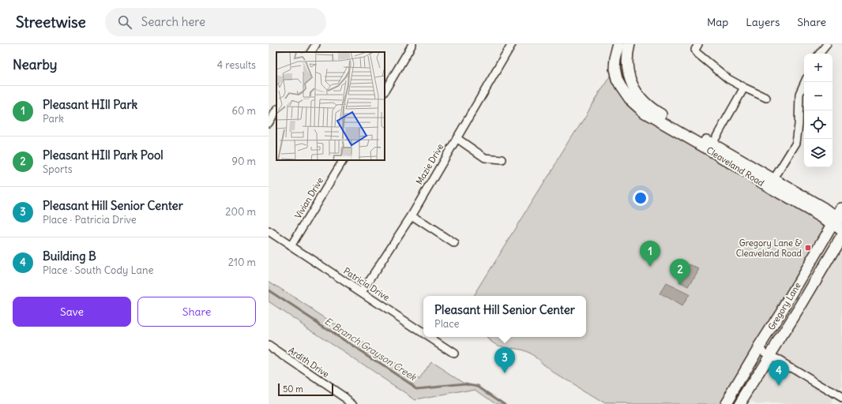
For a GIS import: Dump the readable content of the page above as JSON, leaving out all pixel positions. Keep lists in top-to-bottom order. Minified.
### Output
{"streets":{"street":["Mazie Drive","Cleaveland Road","Vivian Drive","Patricia Drive","Gregory Lane","Ardith Drive"]},"crossings":[["Mazie Drive","Patricia Drive"],["Cleaveland Road","Gregory Lane"],["Vivian Drive","Patricia Drive"]],"water":["E. Branch Grayson Creek"],"places":{"transit":["Gregory Lane & Cleaveland Road"]},"scale_bar":"50 m","page":{"header":"Streetwise","search":"Search here","nav":["Map","Layers","Share"],"heading":["Nearby","4 results"],"map_buttons":["+","−"],"list":[{"mark":"1","name":"Pleasant HIll Park","note":"Park","value":"60 m"},{"mark":"2","name":"Pleasant HIll Park Pool","note":"Sports","value":"90 m"},{"mark":"3","name":"Pleasant Hill Senior Center","note":"Place · Patricia Drive","value":"200 m"},{"mark":"4","name":"Building B","note":"Place · South Cody Lane","value":"210 m"}],"pins":["1","2","3","4"],"buttons":["Save","Share"],"popup":["Pleasant Hill Senior Center","Place"],"scale":"50 m"}}
